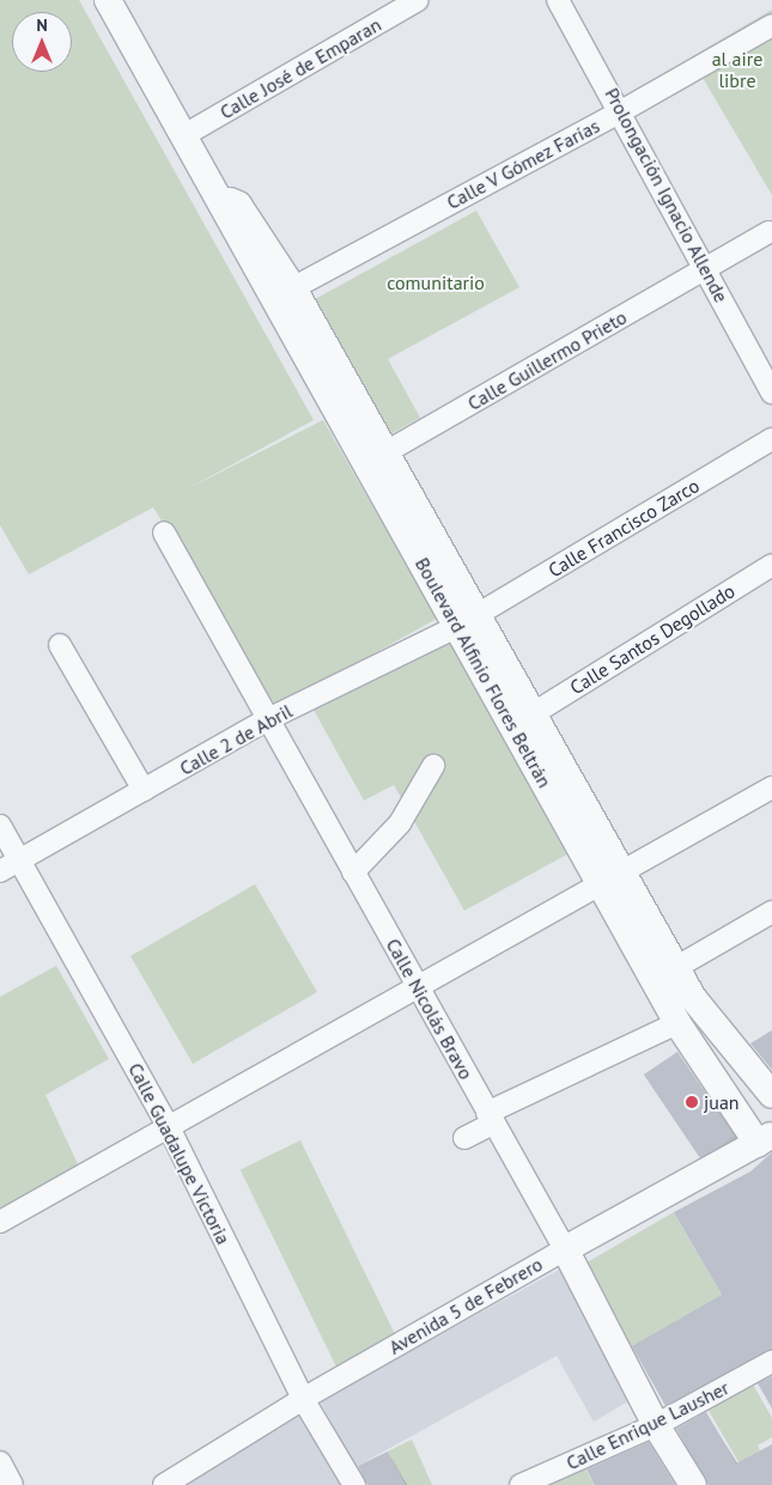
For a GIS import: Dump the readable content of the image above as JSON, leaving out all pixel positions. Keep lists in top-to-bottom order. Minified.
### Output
{"streets":{"street":["Calle José de Emparan","Calle V Gómez Farías","Prolongación Ignacio Allende","Calle Guillermo Prieto","Calle Francisco Zarco","Calle Santos Degollado","Boulevard Alfinio Flores Beltrán","Calle 2 de Abril","Calle Nicolás Bravo","Calle Guadalupe Victoria","Avenida 5 de Febrero","Calle Enrique Lausher"]},"crossings":[["Calle José de Emparan","Boulevard Alfinio Flores Beltrán"],["Calle V Gómez Farías","Prolongación Ignacio Allende"],["Calle V Gómez Farías","Boulevard Alfinio Flores Beltrán"],["Prolongación Ignacio Allende","Calle Guillermo Prieto"],["Calle Guillermo Prieto","Boulevard Alfinio Flores Beltrán"],["Calle Francisco Zarco","Boulevard Alfinio Flores Beltrán"],["Calle Francisco Zarco","Calle 2 de Abril"],["Calle Santos Degollado","Boulevard Alfinio Flores Beltrán"],["Boulevard Alfinio Flores Beltrán","Calle 2 de Abril"],["Boulevard Alfinio Flores Beltrán","Avenida 5 de Febrero"],["Calle 2 de Abril","Calle Nicolás Bravo"],["Calle 2 de Abril","Calle Guadalupe Victoria"],["Calle Nicolás Bravo","Avenida 5 de Febrero"],["Calle Nicolás Bravo","Calle Enrique Lausher"],["Calle Guadalupe Victoria","Avenida 5 de Febrero"]],"parks":["al aire libre","comunitario"],"places":["juan"],"north":"top"}
